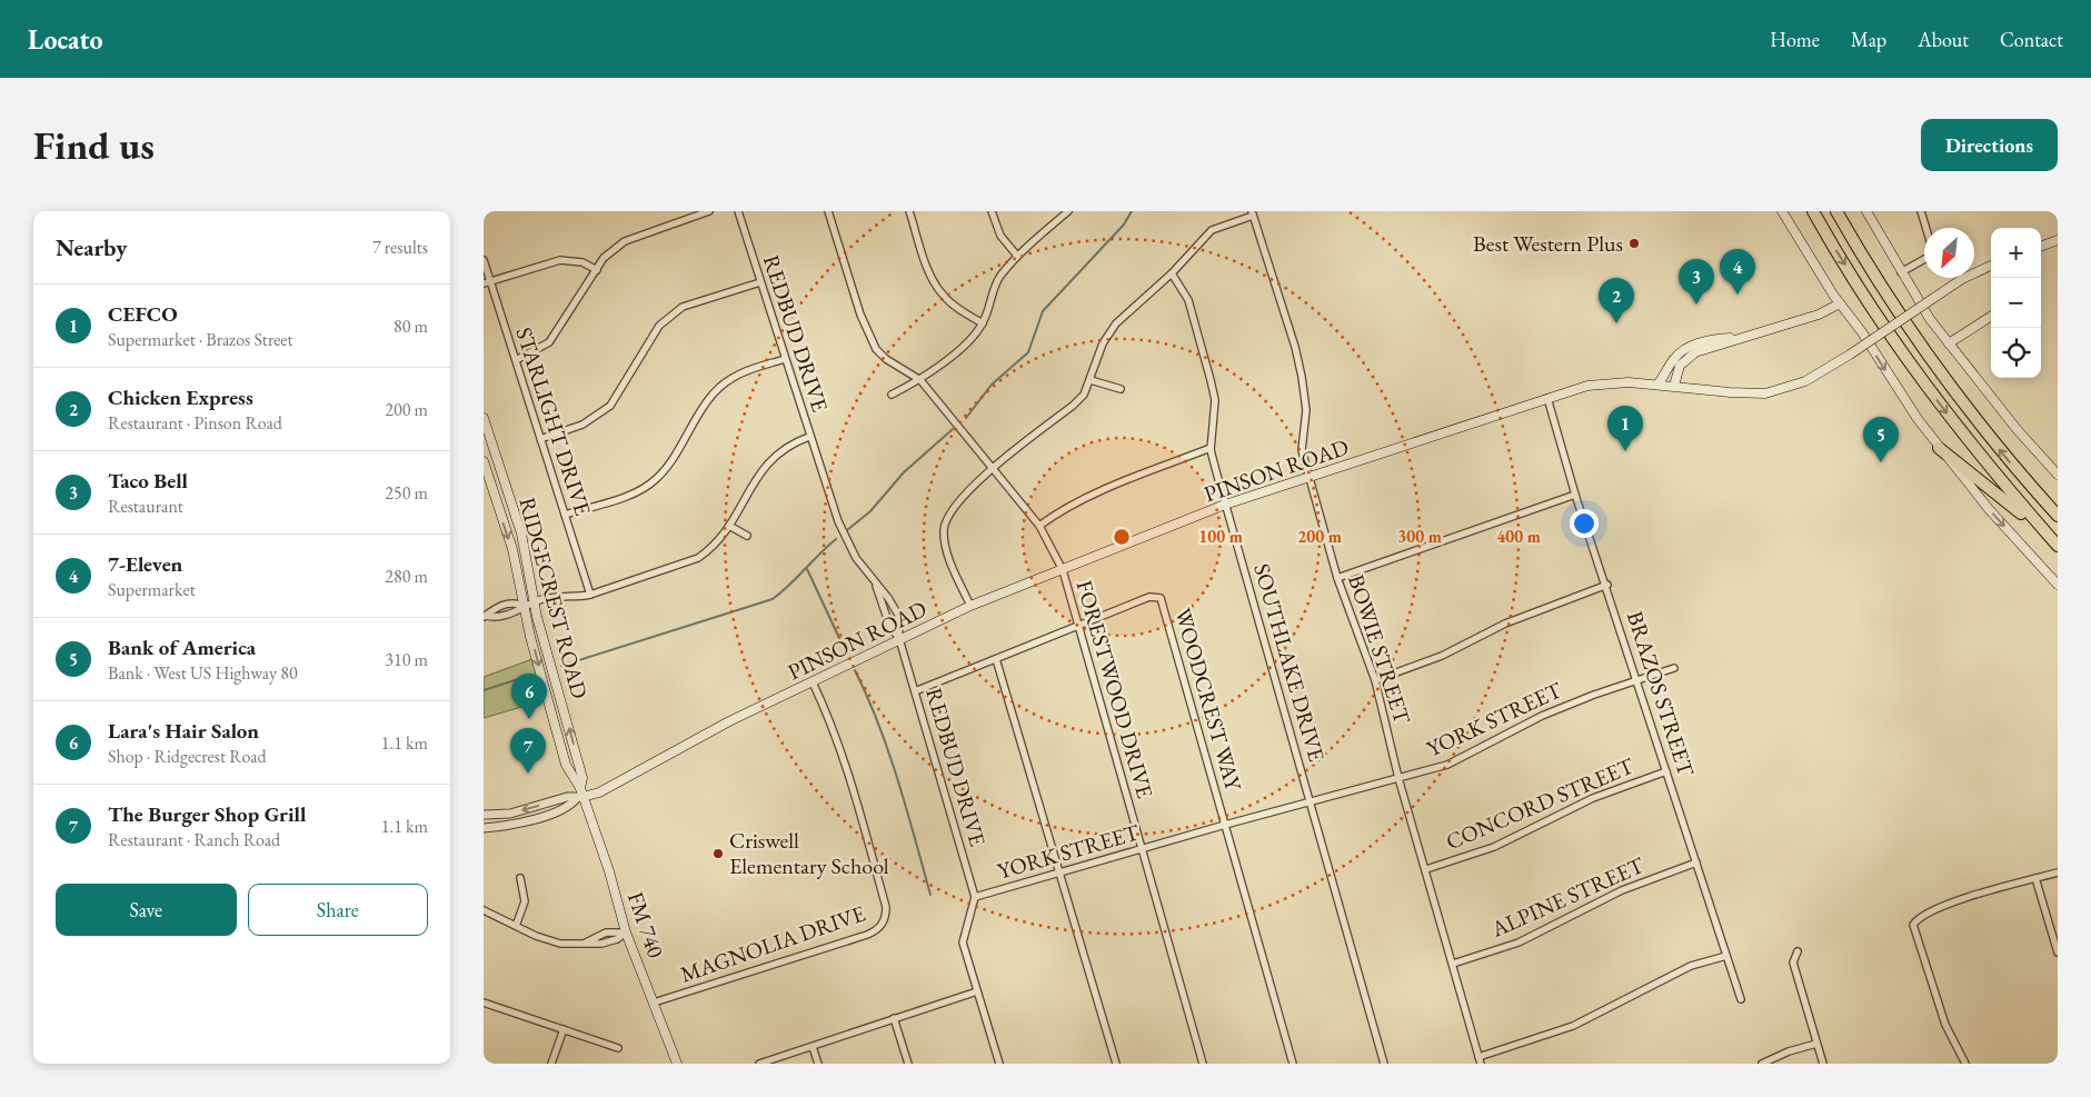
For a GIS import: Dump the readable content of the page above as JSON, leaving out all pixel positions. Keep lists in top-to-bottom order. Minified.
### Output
{"streets":{"main road":["PINSON ROAD","RIDGECREST ROAD","FM 740"],"street":["REDBUD DRIVE","STARLIGHT DRIVE","BOWIE STREET","SOUTHLAKE DRIVE","FORESTWOOD DRIVE","BRAZOS STREET","WOODCREST WAY","YORK STREET","CONCORD STREET","ALPINE STREET","MAGNOLIA DRIVE"]},"crossings":[["REDBUD DRIVE","PINSON ROAD"],["REDBUD DRIVE","WOODCREST WAY"],["REDBUD DRIVE","YORK STREET"],["PINSON ROAD","RIDGECREST ROAD"],["PINSON ROAD","BOWIE STREET"],["PINSON ROAD","SOUTHLAKE DRIVE"],["PINSON ROAD","FORESTWOOD DRIVE"],["PINSON ROAD","BRAZOS STREET"],["PINSON ROAD","FM 740"],["PINSON ROAD","MAGNOLIA DRIVE"],["RIDGECREST ROAD","FM 740"],["BOWIE STREET","YORK STREET"],["BOWIE STREET","CONCORD STREET"],["BOWIE STREET","ALPINE STREET"],["SOUTHLAKE DRIVE","YORK STREET"],["FORESTWOOD DRIVE","WOODCREST WAY"],["FORESTWOOD DRIVE","YORK STREET"],["BRAZOS STREET","YORK STREET"],["BRAZOS STREET","CONCORD STREET"],["BRAZOS STREET","ALPINE STREET"],["WOODCREST WAY","YORK STREET"],["FM 740","MAGNOLIA DRIVE"]],"places":["Best Western Plus","Criswell Elementary School"],"north":"bottom left","page":{"header":"Locato","nav":["Home","Map","About","Contact"],"buttons":["Directions",["Save","Share"]],"title":"Find us","heading":["Nearby","7 results"],"map_buttons":["+","−"],"pins":["4","3","2","1","5","6","7"],"list":[{"mark":"1","name":"CEFCO","note":"Supermarket · Brazos Street","value":"80 m"},{"mark":"2","name":"Chicken Express","note":"Restaurant · Pinson Road","value":"200 m"},{"mark":"3","name":"Taco Bell","note":"Restaurant","value":"250 m"},{"mark":"4","name":"7-Eleven","note":"Supermarket","value":"280 m"},{"mark":"5","name":"Bank of America","note":"Bank · West US Highway 80","value":"310 m"},{"mark":"6","name":"Lara's Hair Salon","note":"Shop · Ridgecrest Road","value":"1.1 km"},{"mark":"7","name":"The Burger Shop Grill","note":"Restaurant · Ranch Road","value":"1.1 km"}]},"rings":["100 m","200 m","300 m","400 m"]}
